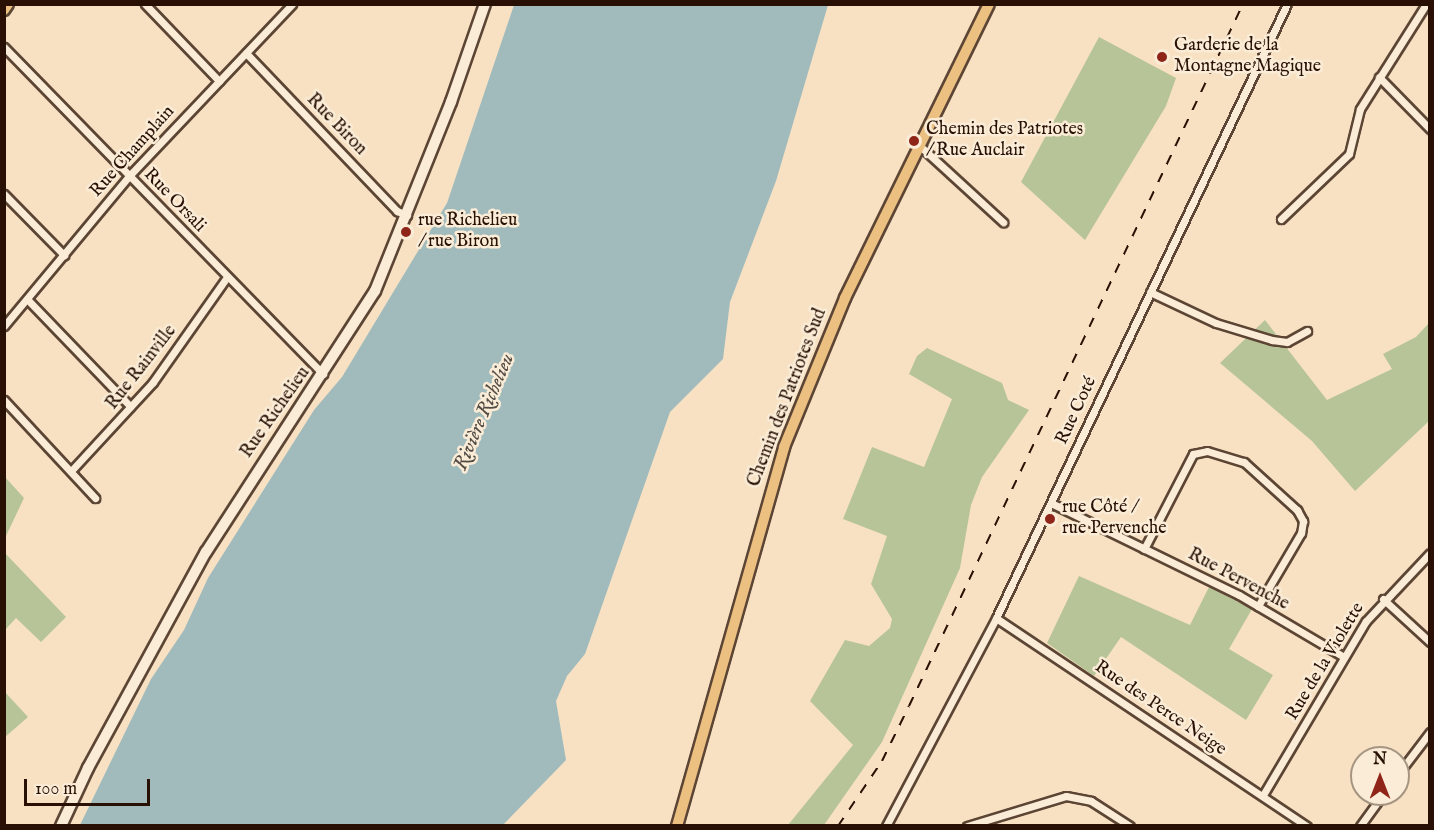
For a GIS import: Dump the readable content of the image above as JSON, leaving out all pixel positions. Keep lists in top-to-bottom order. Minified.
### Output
{"streets":{"main road":["Chemin des Patriotes Sud","Rue Richelieu"],"street":["Rue Biron","Rue Champlain","Rue Orsali","Rue Rainville","Rue Coté","Rue Pervenche","Rue de la Violette","Rue des Perce Neige"]},"crossings":[["Rue Biron","Rue Champlain"],["Rue Biron","Rue Richelieu"],["Rue Champlain","Rue Orsali"],["Rue Orsali","Rue Rainville"],["Rue Orsali","Rue Richelieu"],["Rue Coté","Rue Pervenche"],["Rue Coté","Rue des Perce Neige"],["Rue Pervenche","Rue de la Violette"],["Rue de la Violette","Rue des Perce Neige"]],"water":["Rivière Richelieu"],"places":["Garderie de la Montagne Magique","Chemin des Patriotes / Rue Auclair","rue Richelieu / rue Biron","rue Côté / rue Pervenche"],"scale_bar":"100 m","north":"top"}
